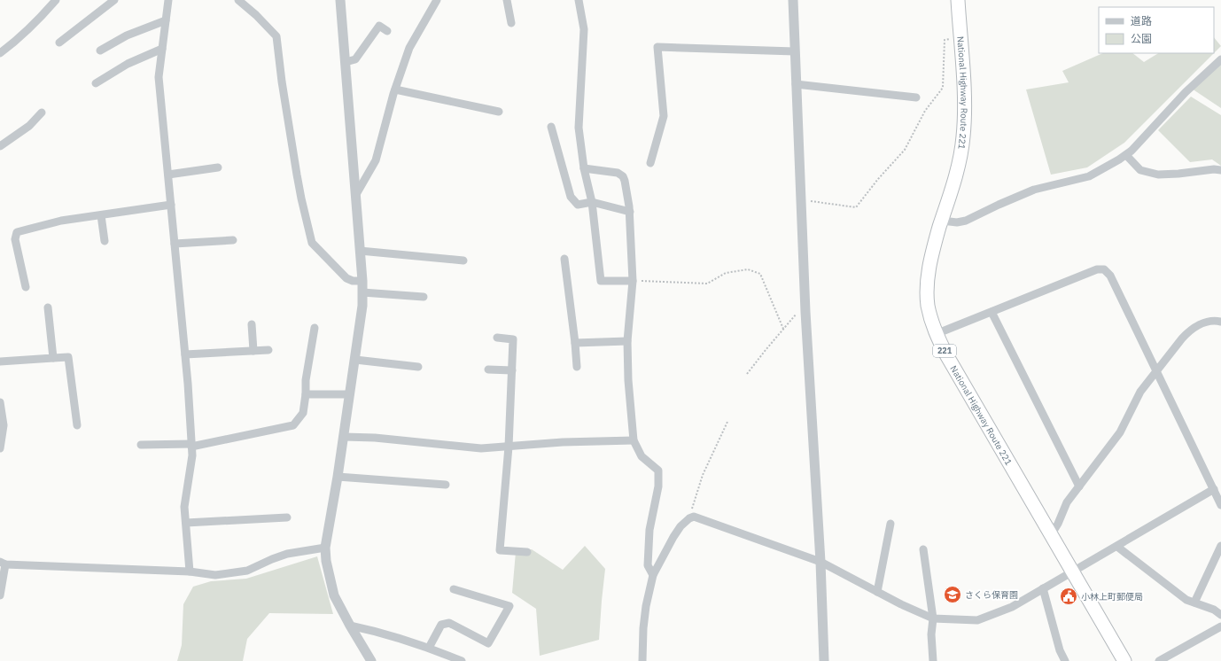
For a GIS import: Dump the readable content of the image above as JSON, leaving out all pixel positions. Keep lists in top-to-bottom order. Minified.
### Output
{"streets":{"highway":["National Highway Route 221","221"]},"places":{"school or university":["さくら保育園"],"public building":["小林上町郵便局"]},"legend":["道路","公園"]}
